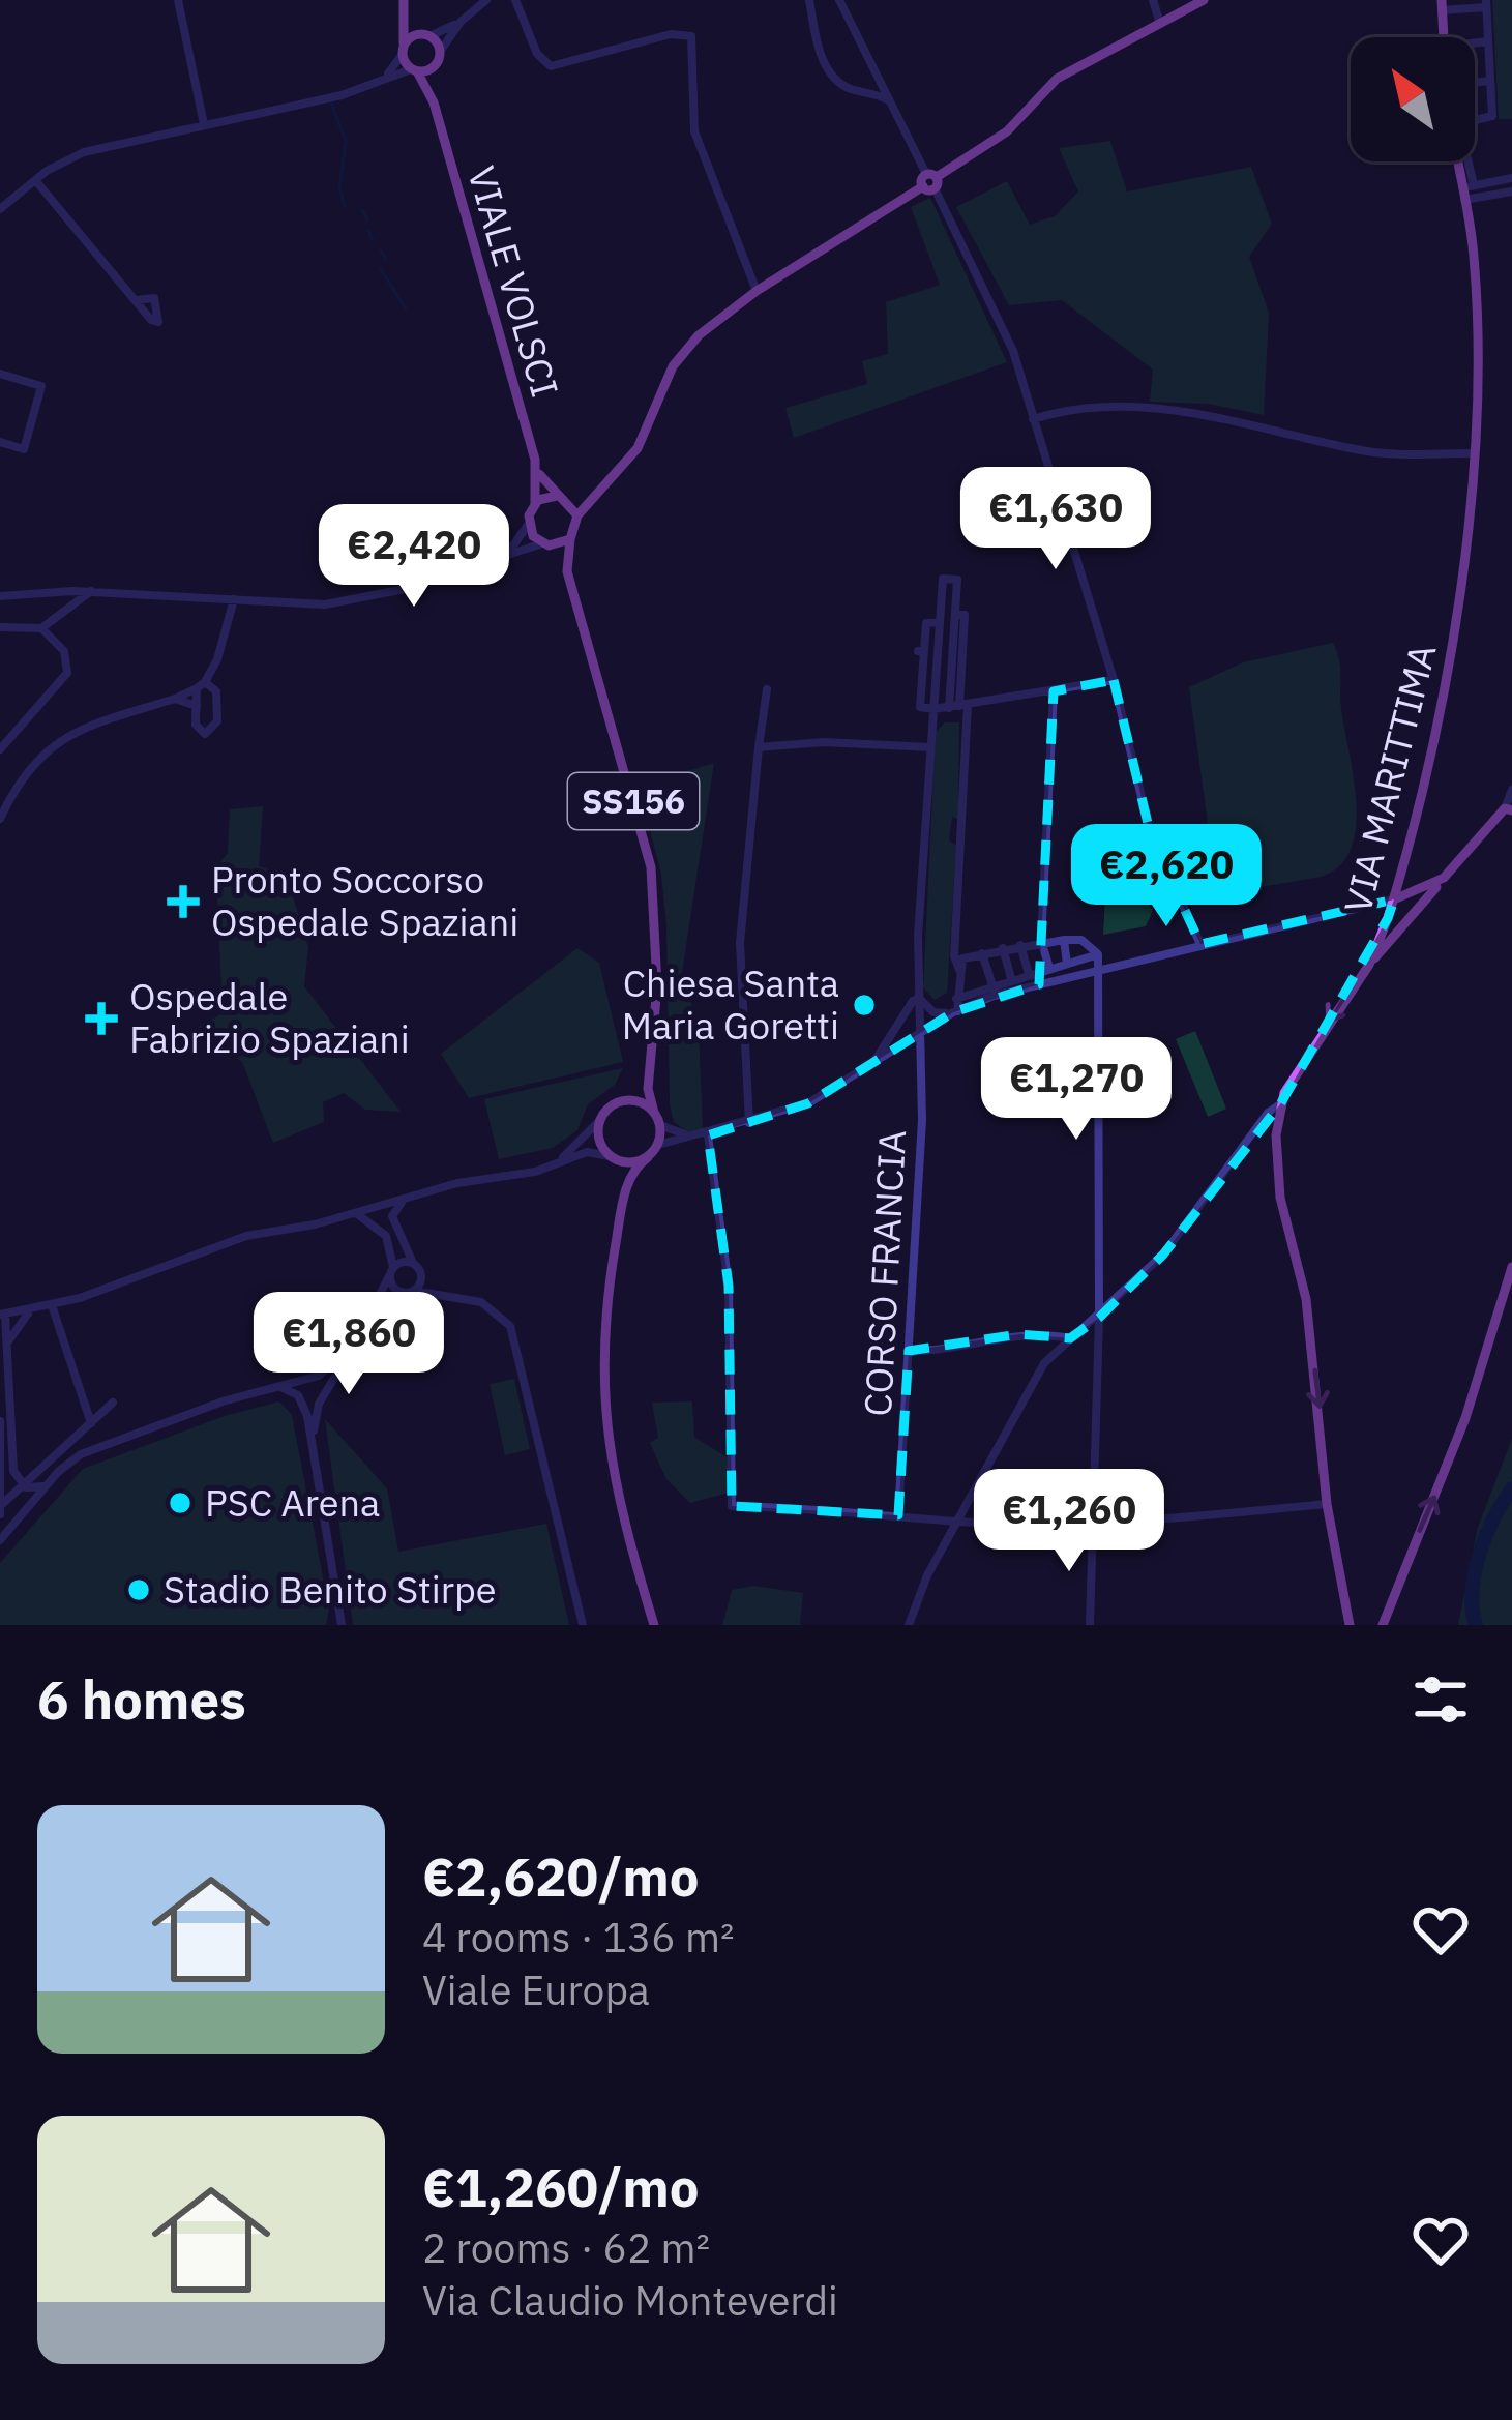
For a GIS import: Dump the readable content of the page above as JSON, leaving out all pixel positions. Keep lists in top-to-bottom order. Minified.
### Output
{"streets":{"main road":["VIALE VOLSCI","VIA MARITTIMA","SS156"],"street":["CORSO FRANCIA"]},"crossings":[["VIALE VOLSCI","SS156"]],"one_way":["VIA MARITTIMA"],"places":{"health":["Pronto Soccorso Ospedale Spaziani","Ospedale Fabrizio Spaziani"],"other":["Chiesa Santa Maria Goretti","PSC Arena","Stadio Benito Stirpe"]},"north":"top left","page":{"price":["€1,630","€2,420","€2,620","€1,270","€1,860","€1,260"],"heading":"6 homes","list":[{"name":"€2,620/mo","note":"4 rooms · 136 m² · Viale Europa"},{"name":"€1,260/mo","note":"2 rooms · 62 m² · Via Claudio Monteverdi"}]}}
